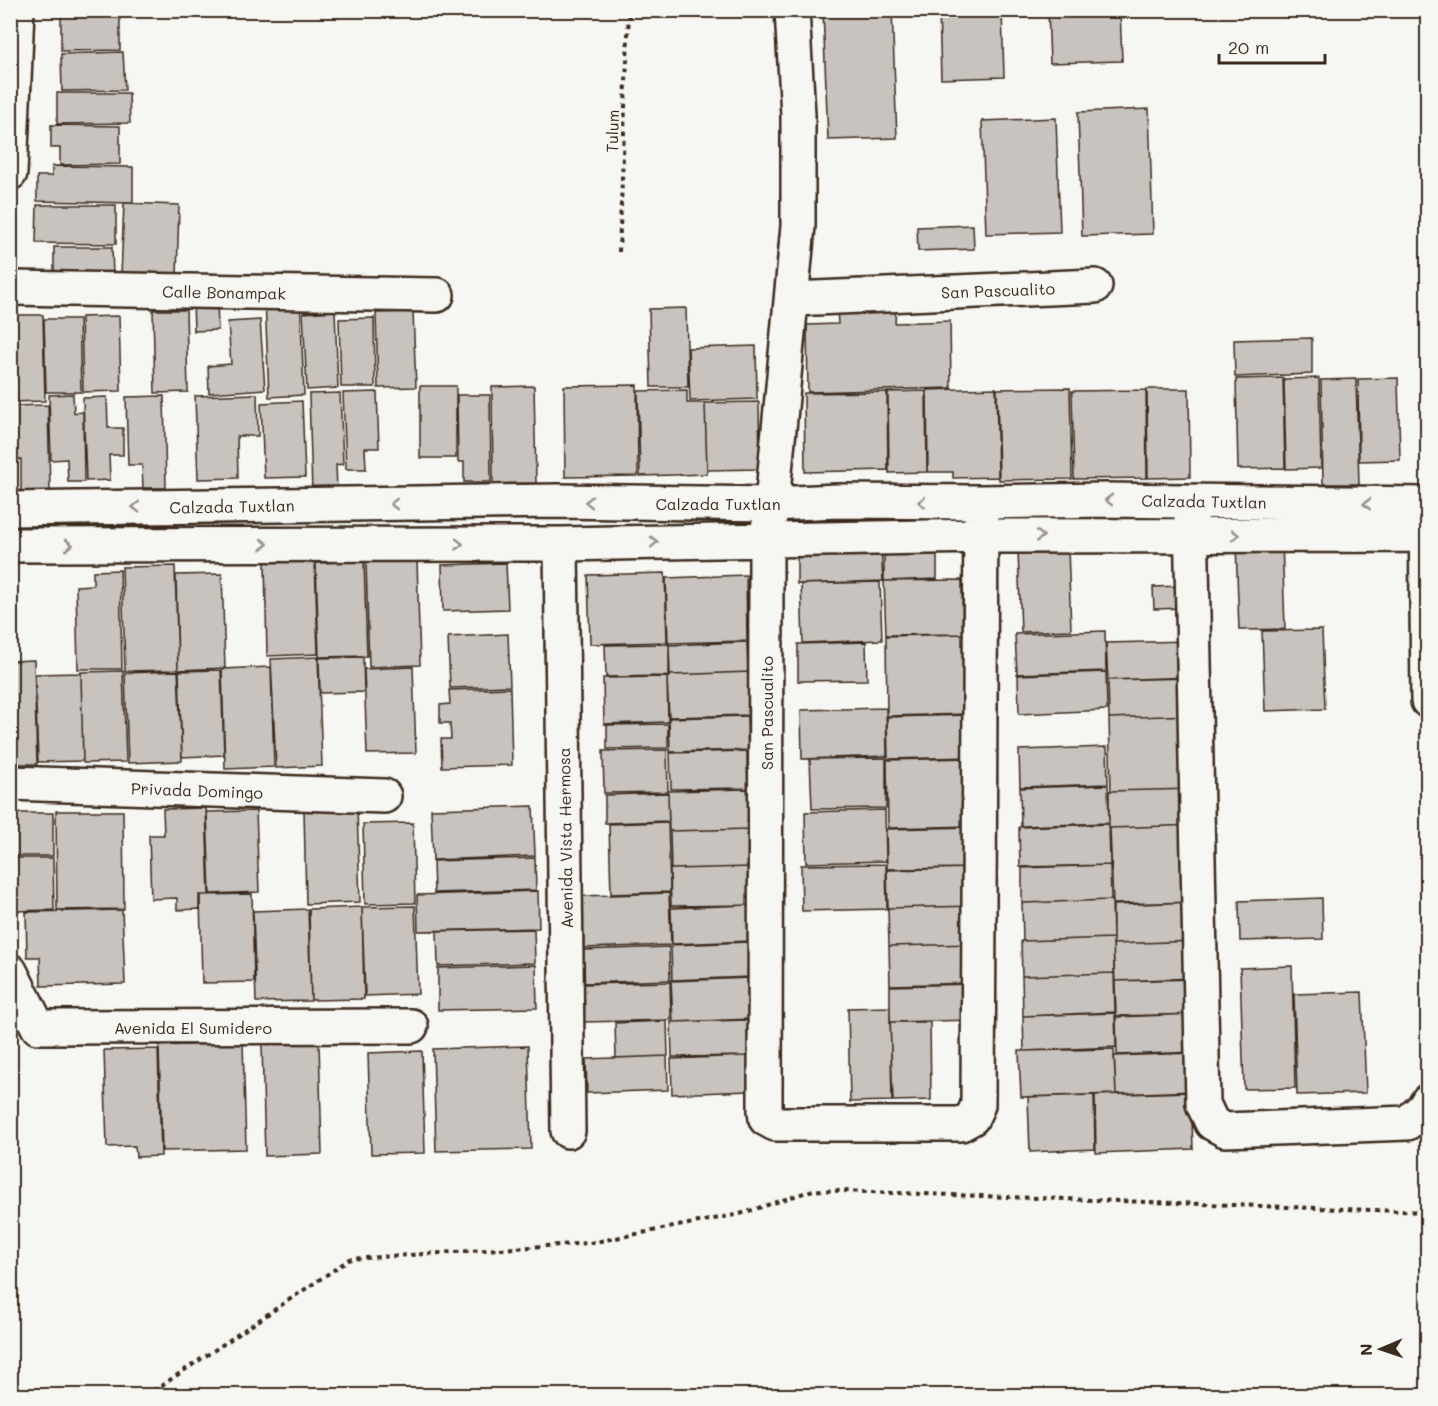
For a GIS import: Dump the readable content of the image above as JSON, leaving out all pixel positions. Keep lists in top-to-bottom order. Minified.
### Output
{"streets":{"street":["San Pascualito","Calle Bonampak","Calzada Tuxtlan","Privada Domingo","Avenida Vista Hermosa","Avenida El Sumidero"],"path":["Tulum"]},"crossings":[["San Pascualito","Calzada Tuxtlan"],["Calzada Tuxtlan","Avenida Vista Hermosa"]],"scale_bar":"20 m","north":"left"}
